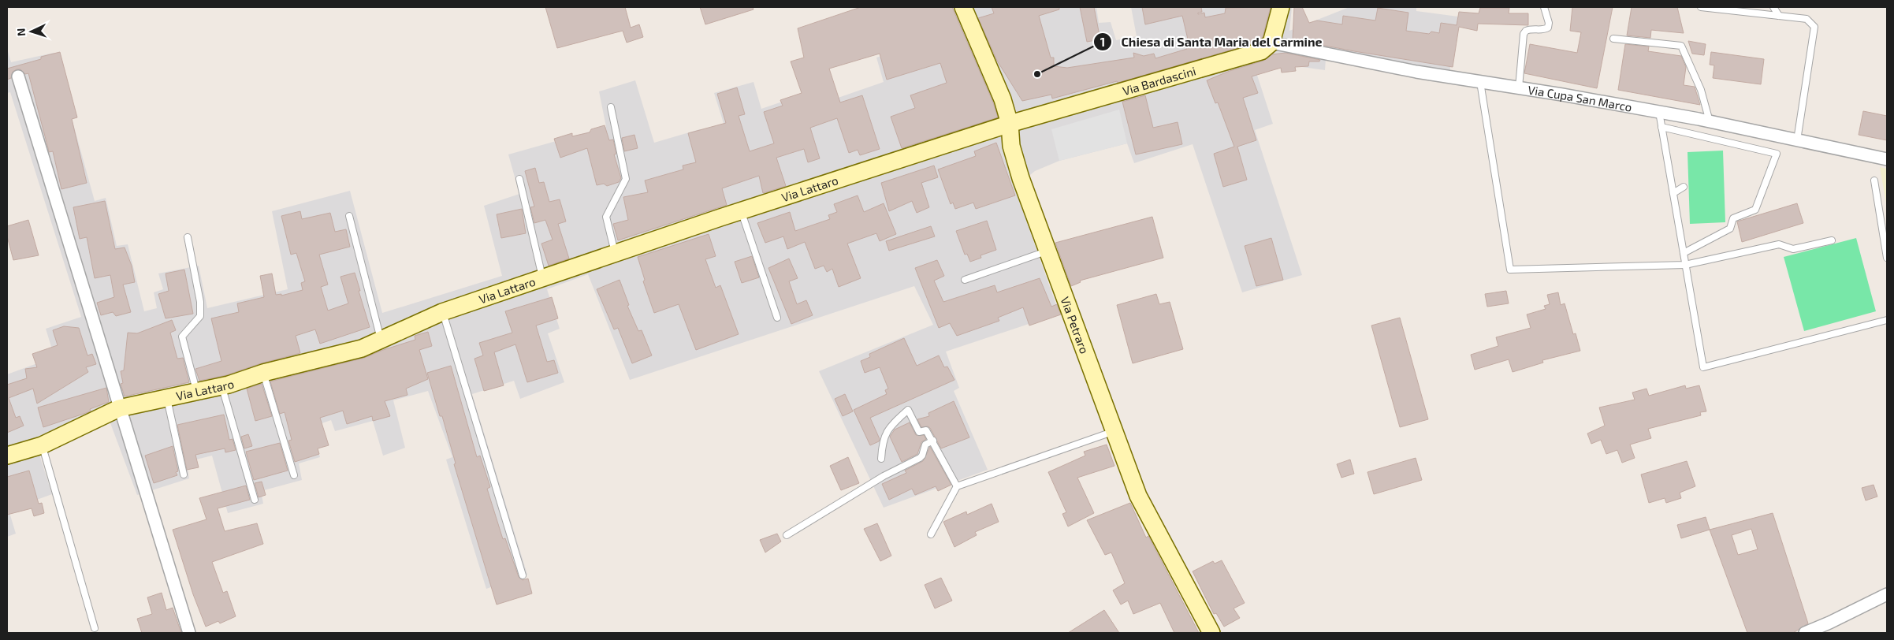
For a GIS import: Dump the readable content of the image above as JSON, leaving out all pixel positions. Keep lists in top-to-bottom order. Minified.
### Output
{"streets":{"street":["Via Bardascini","Via Cupa San Marco","Via Lattaro","Via Petraro"]},"crossings":[["Via Bardascini","Via Cupa San Marco"],["Via Bardascini","Via Lattaro"],["Via Bardascini","Via Petraro"],["Via Lattaro","Via Petraro"]],"places":["Chiesa di Santa Maria del Carmine"],"north":"left"}
